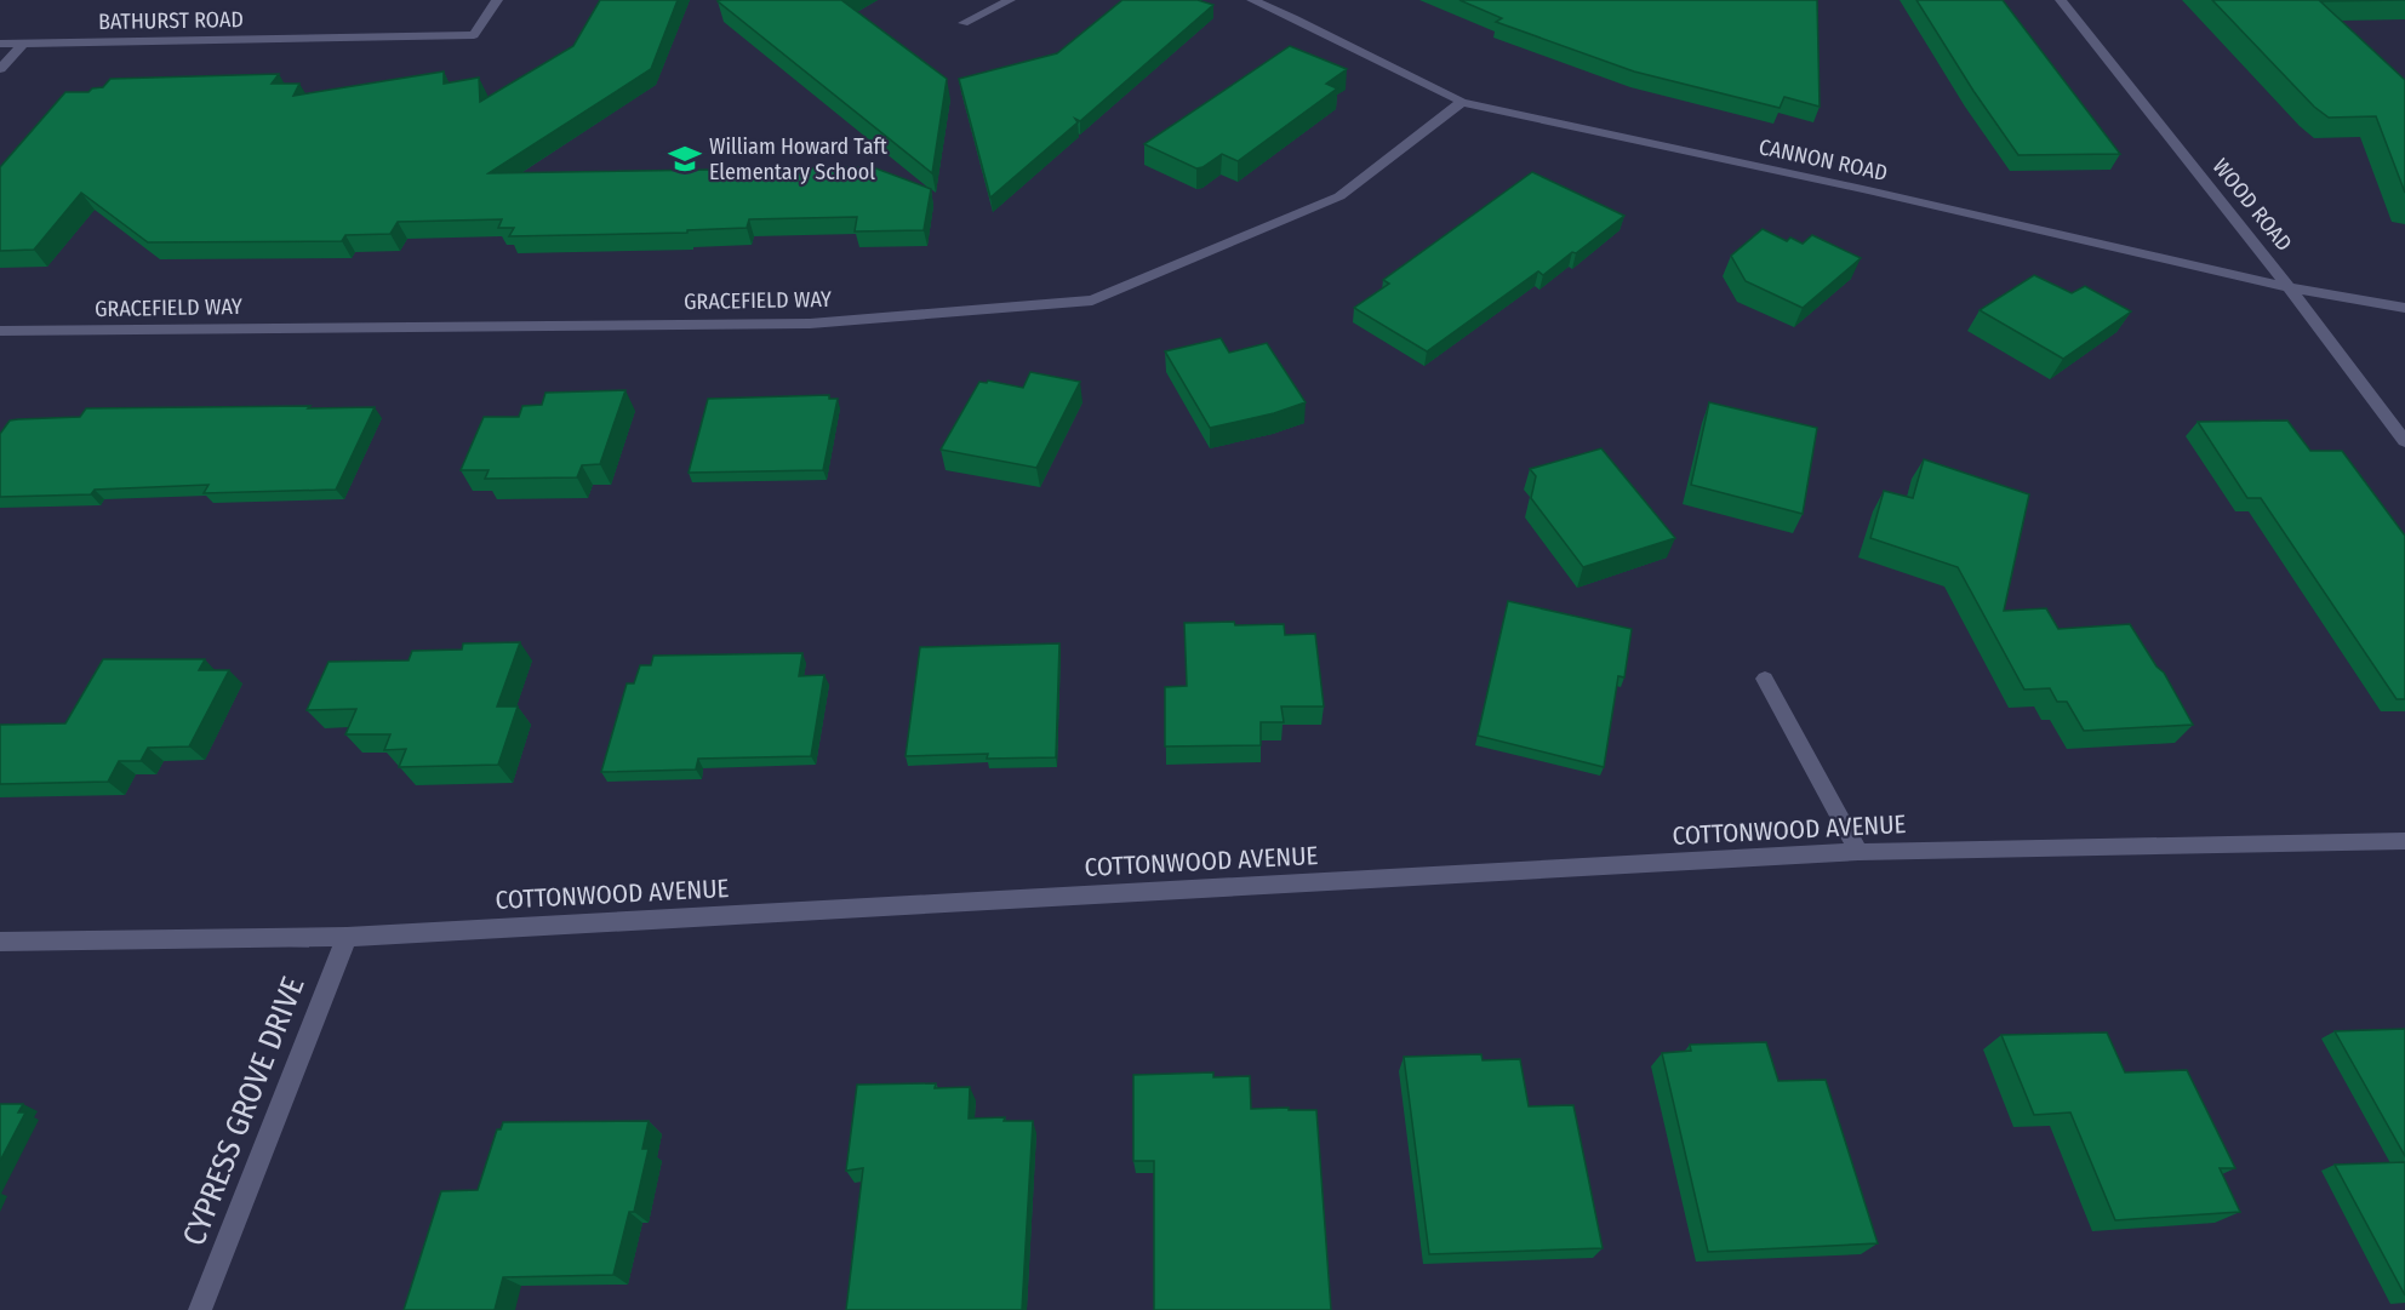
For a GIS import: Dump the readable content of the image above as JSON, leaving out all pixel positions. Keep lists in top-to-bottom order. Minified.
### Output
{"streets":{"street":["BATHURST ROAD","CANNON ROAD","WOOD ROAD","GRACEFIELD WAY","COTTONWOOD AVENUE","CYPRESS GROVE DRIVE"]},"crossings":[["CANNON ROAD","WOOD ROAD"],["CANNON ROAD","GRACEFIELD WAY"],["COTTONWOOD AVENUE","CYPRESS GROVE DRIVE"]],"places":{"school or university":["William Howard Taft Elementary School"]}}
